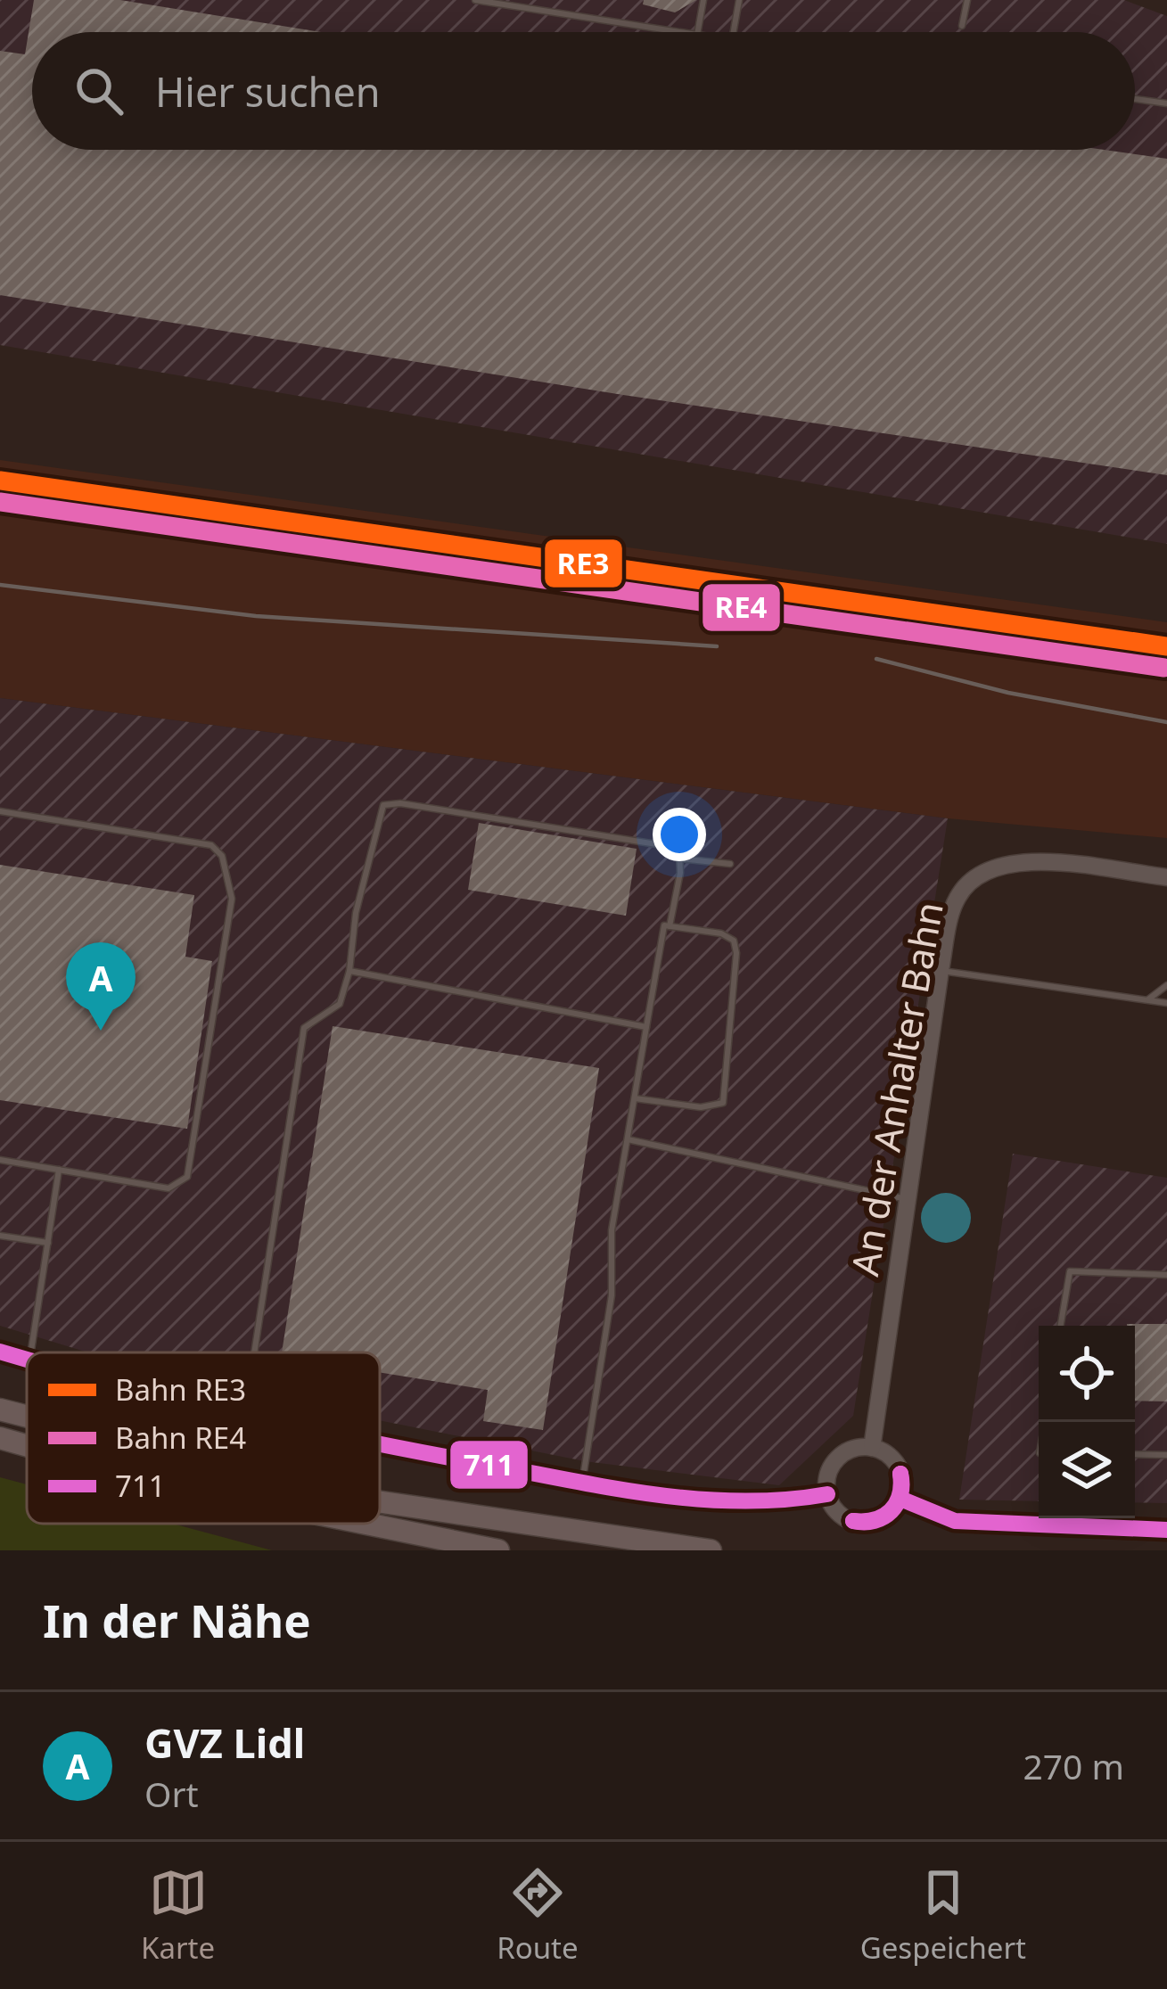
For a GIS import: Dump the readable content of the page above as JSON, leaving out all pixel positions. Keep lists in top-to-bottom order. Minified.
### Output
{"streets":{"street":["An der Anhalter Bahn"]},"lines":["rail line RE3","rail line RE4","transit line 711"],"legend":["Bahn RE3","Bahn RE4","711"],"page":{"search":"Hier suchen","pins":"A","heading":"In der Nähe","list":[{"mark":"A","name":"GVZ Lidl","note":"Ort","value":"270 m"}],"nav":["Karte","Route","Gespeichert"]}}
